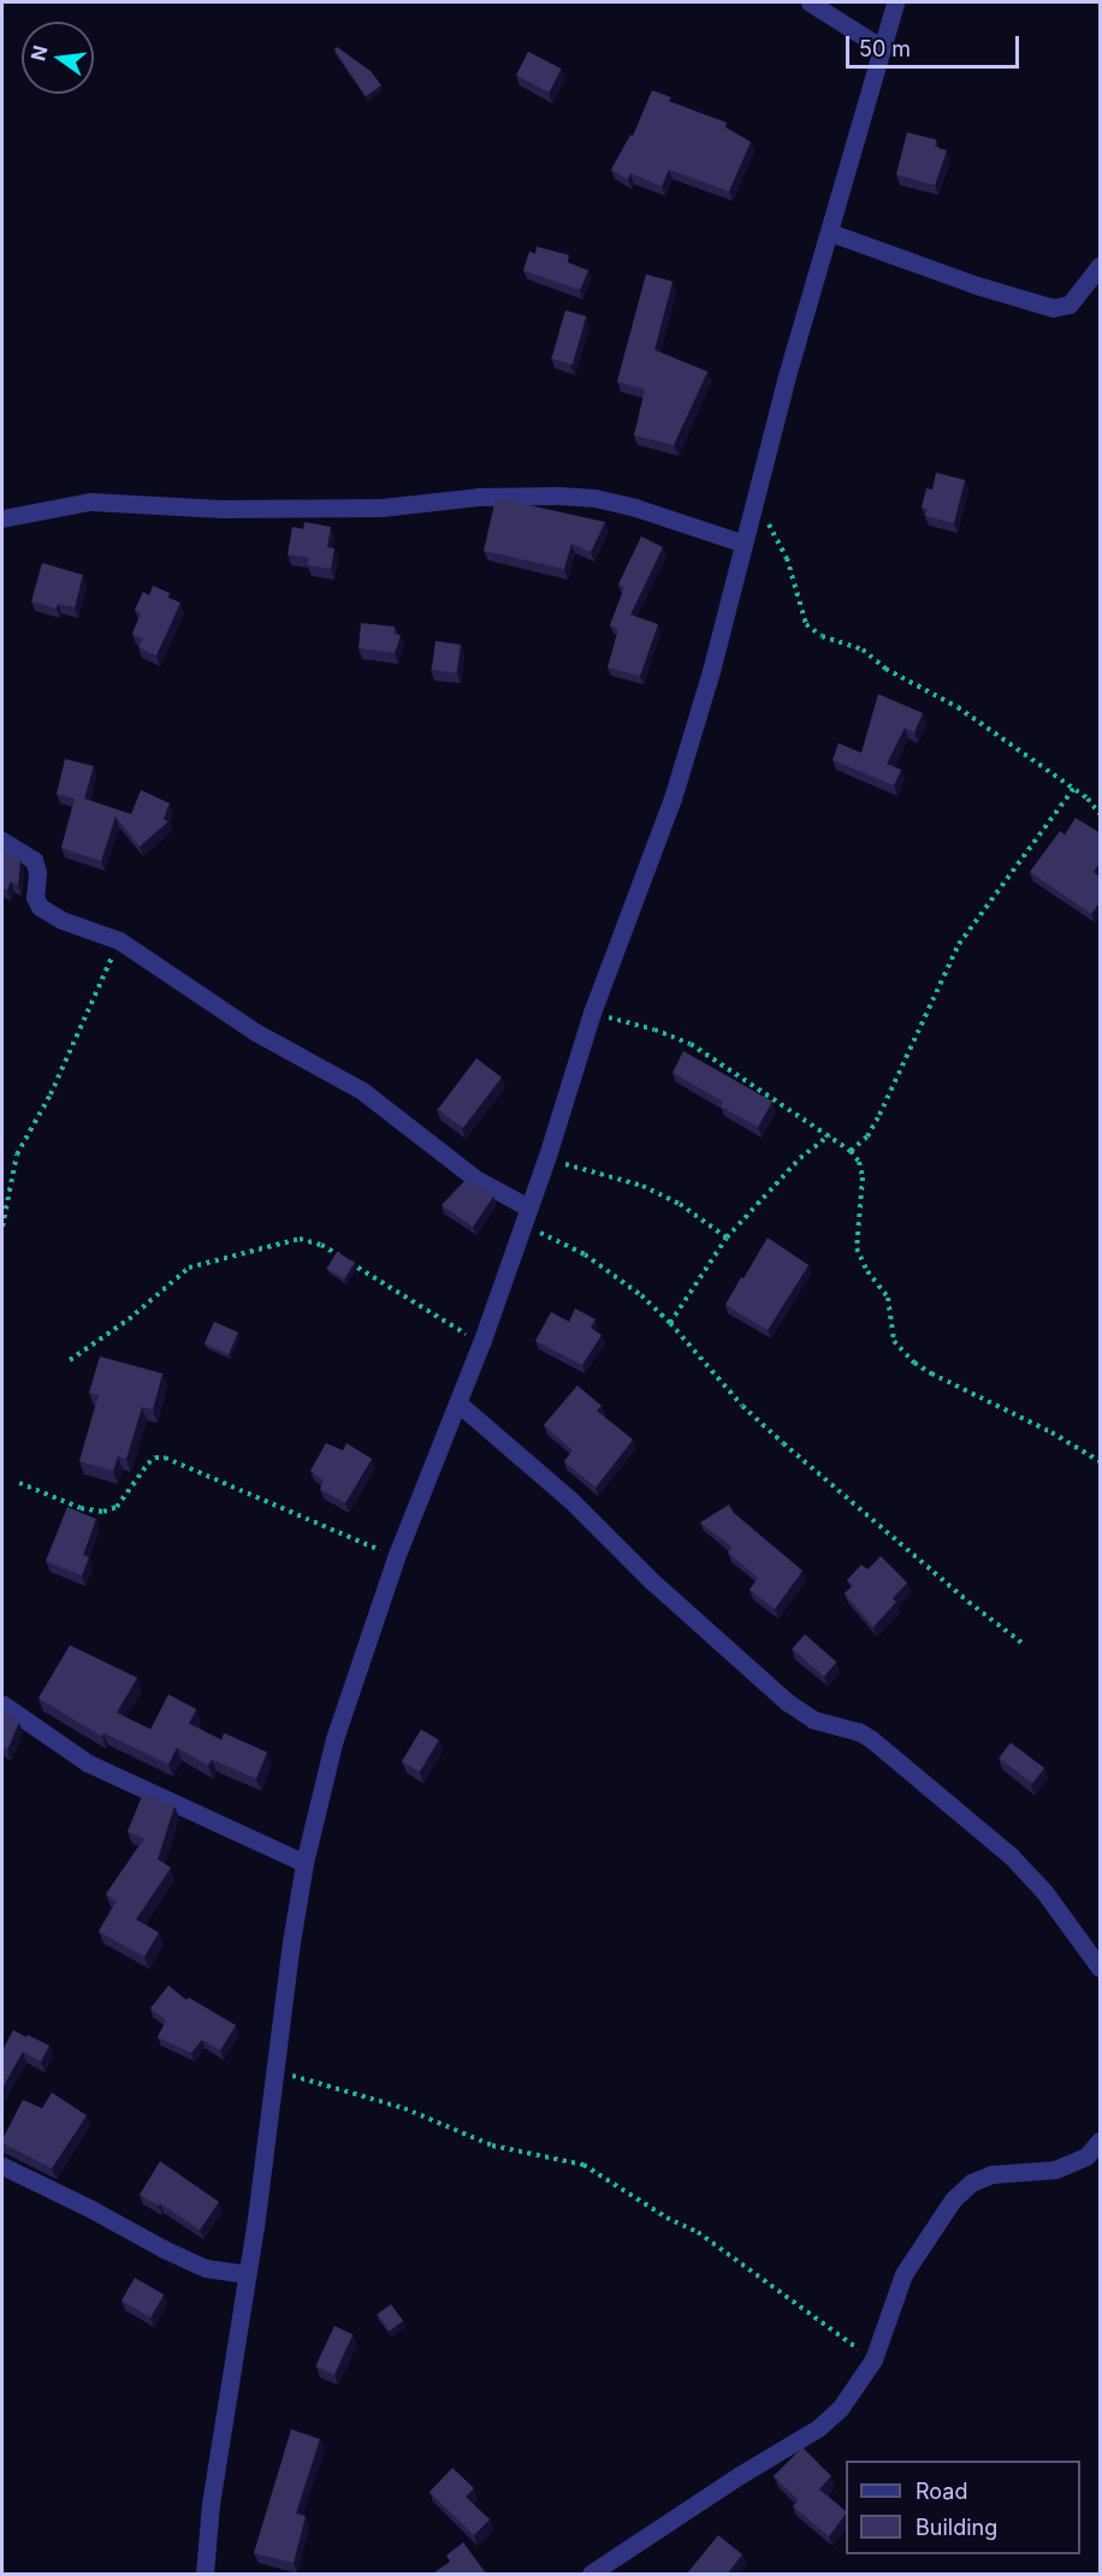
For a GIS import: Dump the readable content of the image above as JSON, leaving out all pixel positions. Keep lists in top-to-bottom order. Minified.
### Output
{"legend":["Road","Building"],"scale_bar":"50 m","north":"left"}
